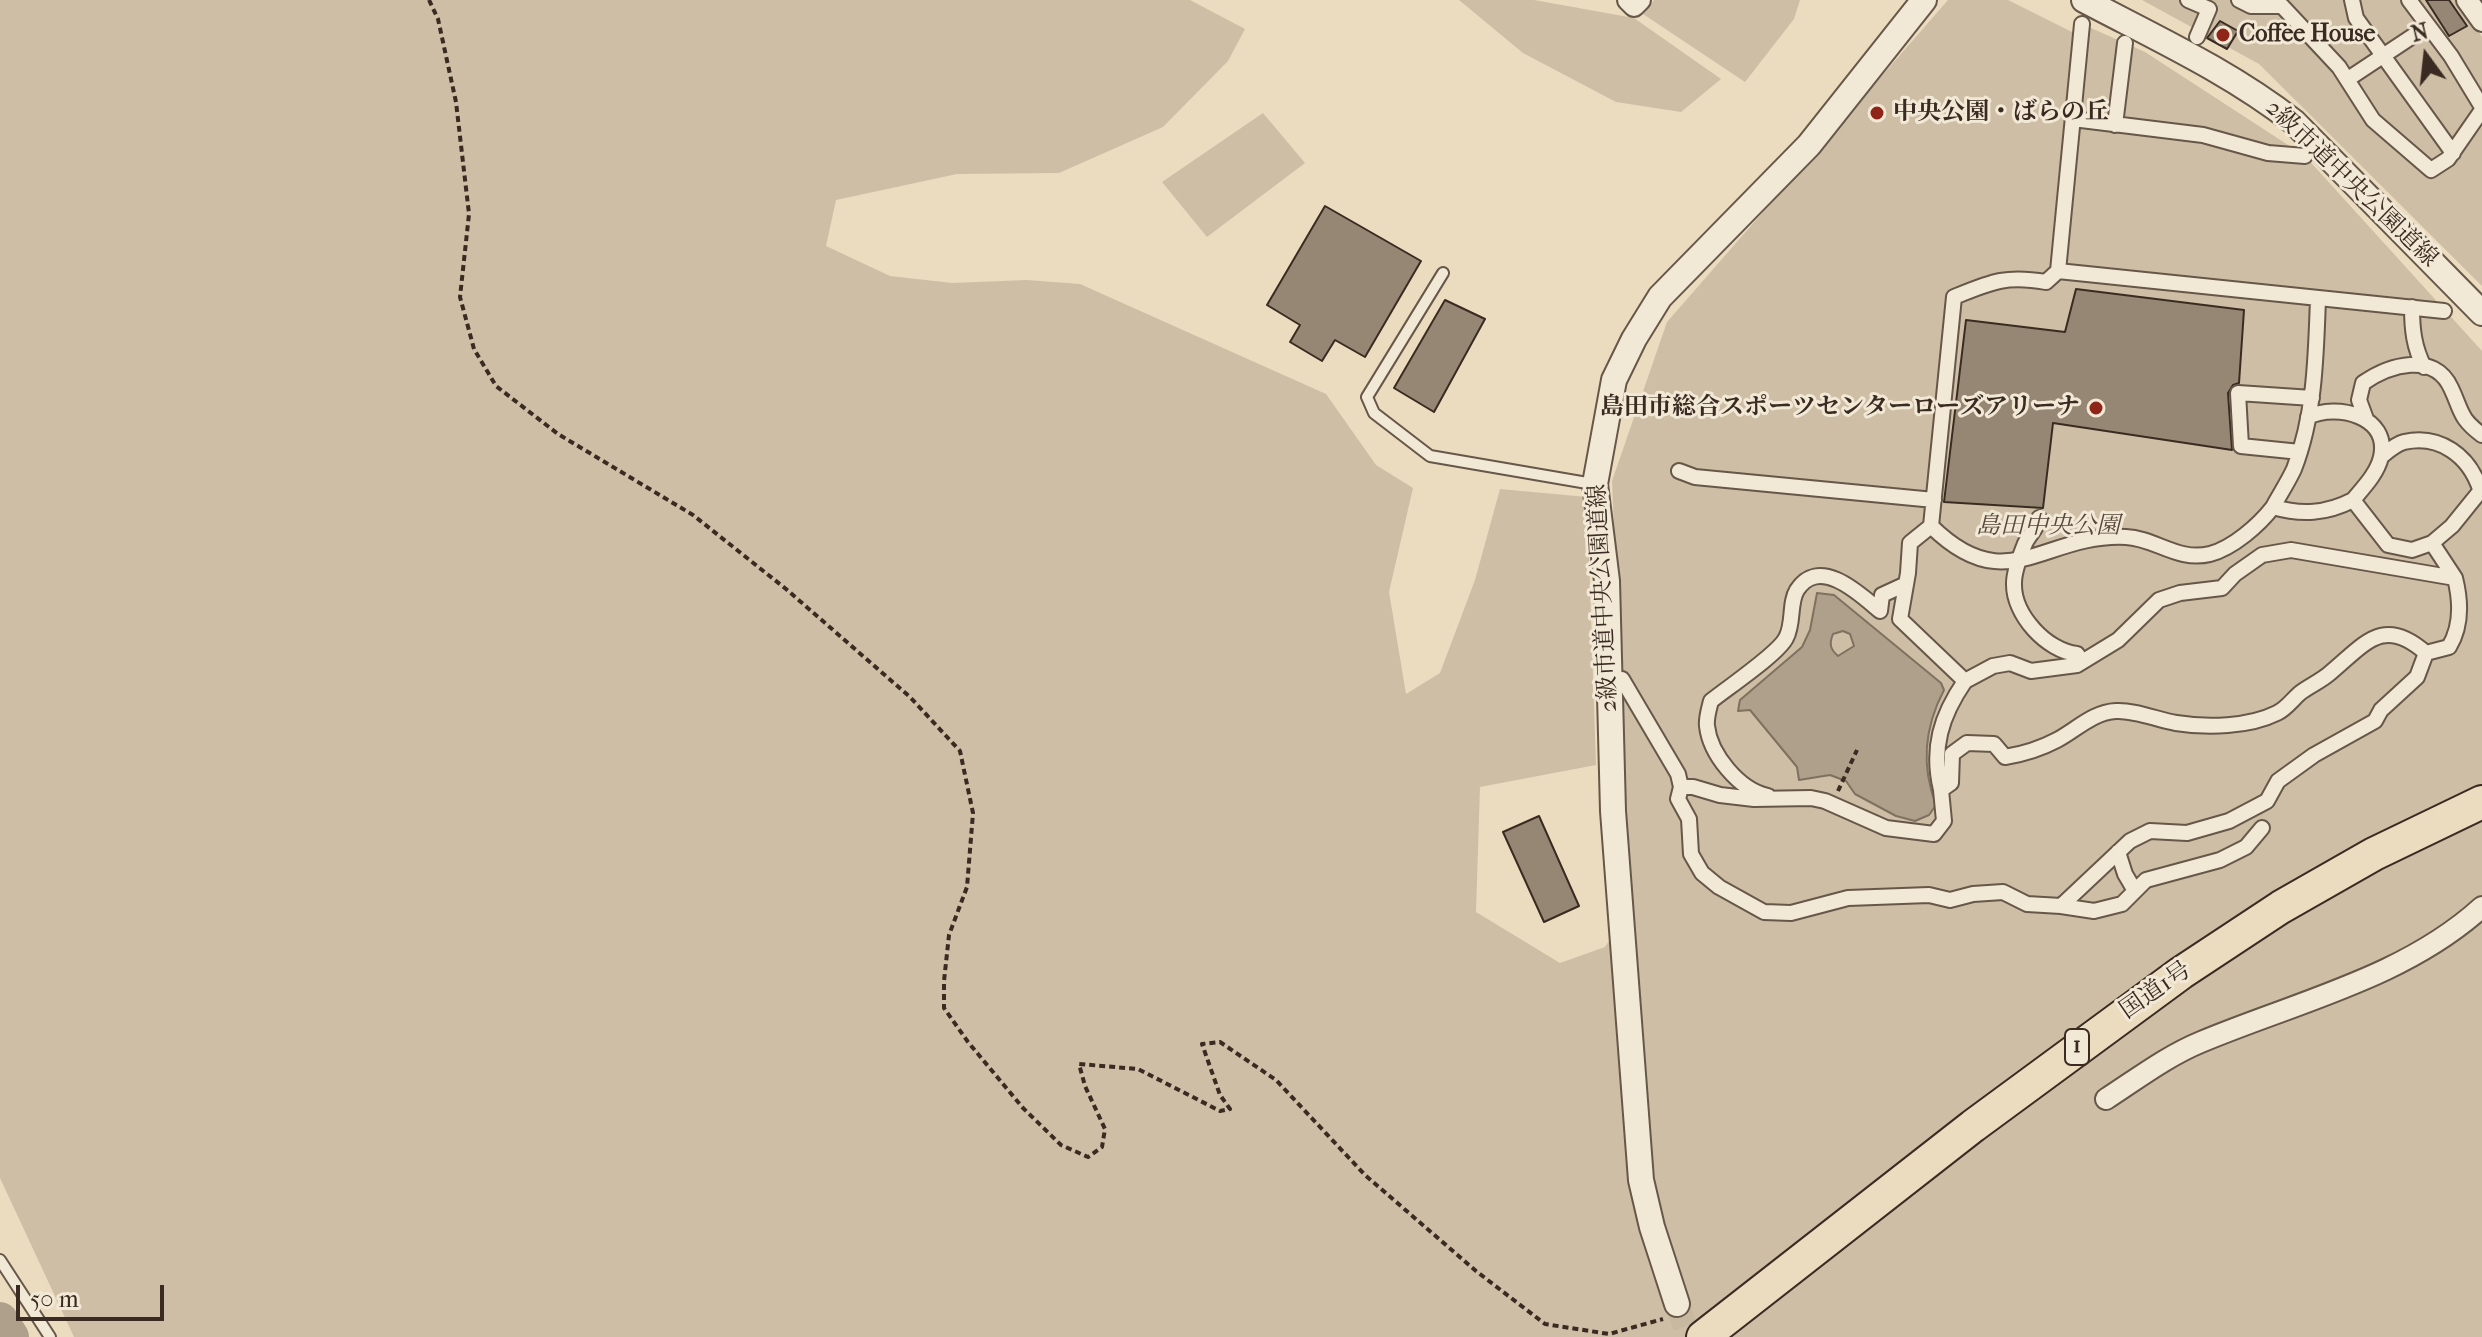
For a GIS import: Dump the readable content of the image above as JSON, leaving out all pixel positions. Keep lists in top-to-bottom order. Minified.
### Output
{"streets":{"highway":["国道1号","1"],"street":["2級市道中央公園道線"]},"parks":["島田中央公園"],"places":["Coffee House","中央公園・ばらの丘","島田市総合スポーツセンターローズアリーナ"],"scale_bar":"50 m","north":"top"}
